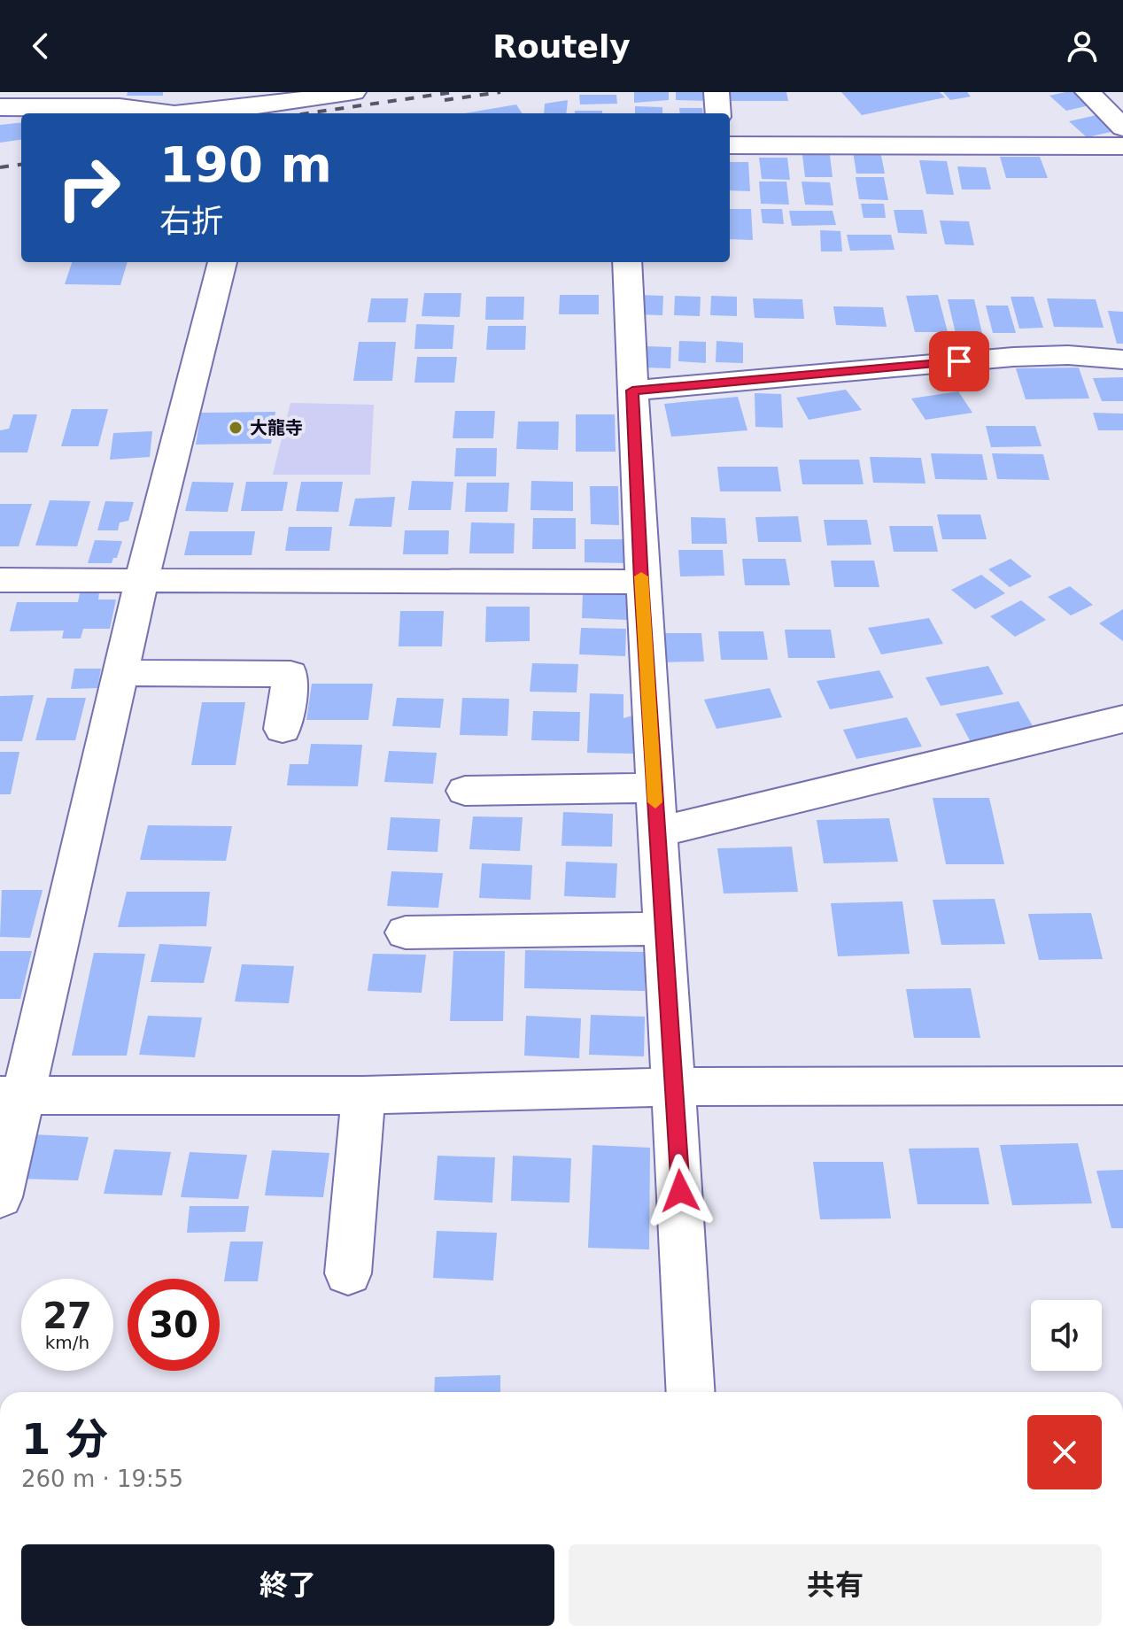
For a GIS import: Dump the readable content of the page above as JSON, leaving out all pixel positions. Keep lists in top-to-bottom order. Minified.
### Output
{"places":["大龍寺"],"page":{"header":"Routely","turn":["190 m","右折"],"speed":"27 km/h","limit":"30","heading":["1 分","260 m · 19:55"],"buttons":["終了","共有"]}}
